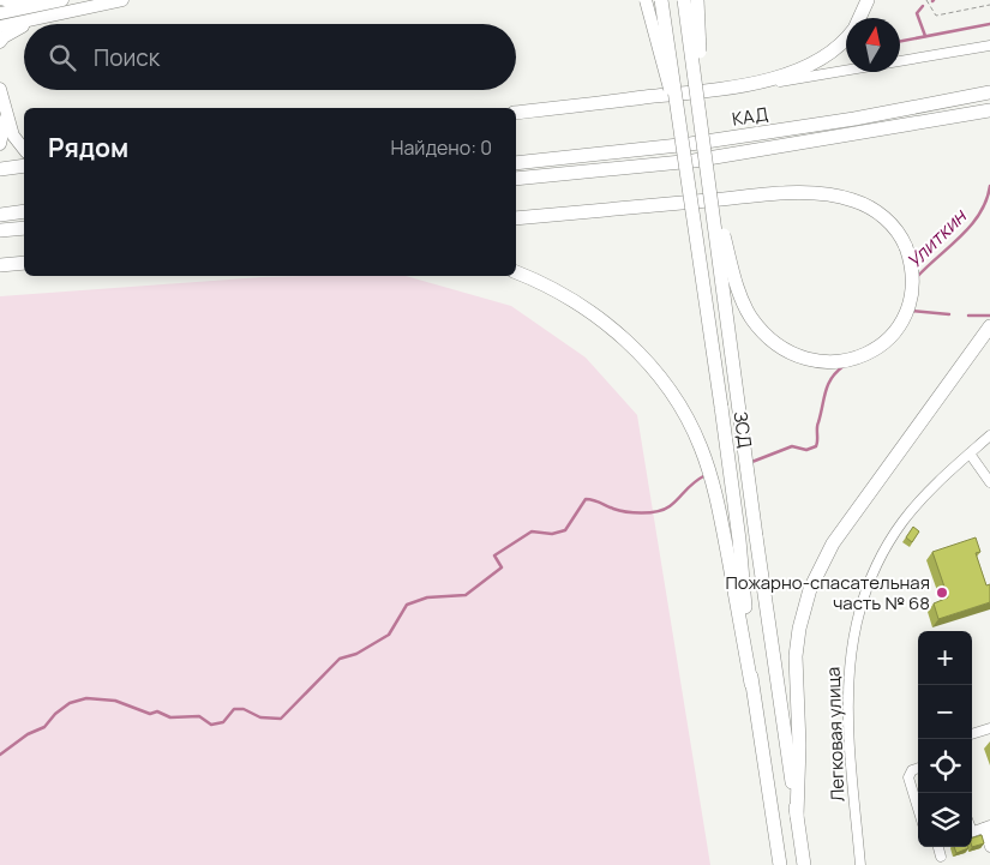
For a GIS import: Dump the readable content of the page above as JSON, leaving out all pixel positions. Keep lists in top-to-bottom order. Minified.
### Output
{"streets":{"highway":["КАД","ЗСД"],"street":["Легковая улица"]},"water":["Улиткин"],"places":["Пожарно-спасательная часть № 68"],"north":"top","page":{"search":"Поиск","heading":["Рядом","Найдено: 0"],"map_buttons":["+","−"]}}
